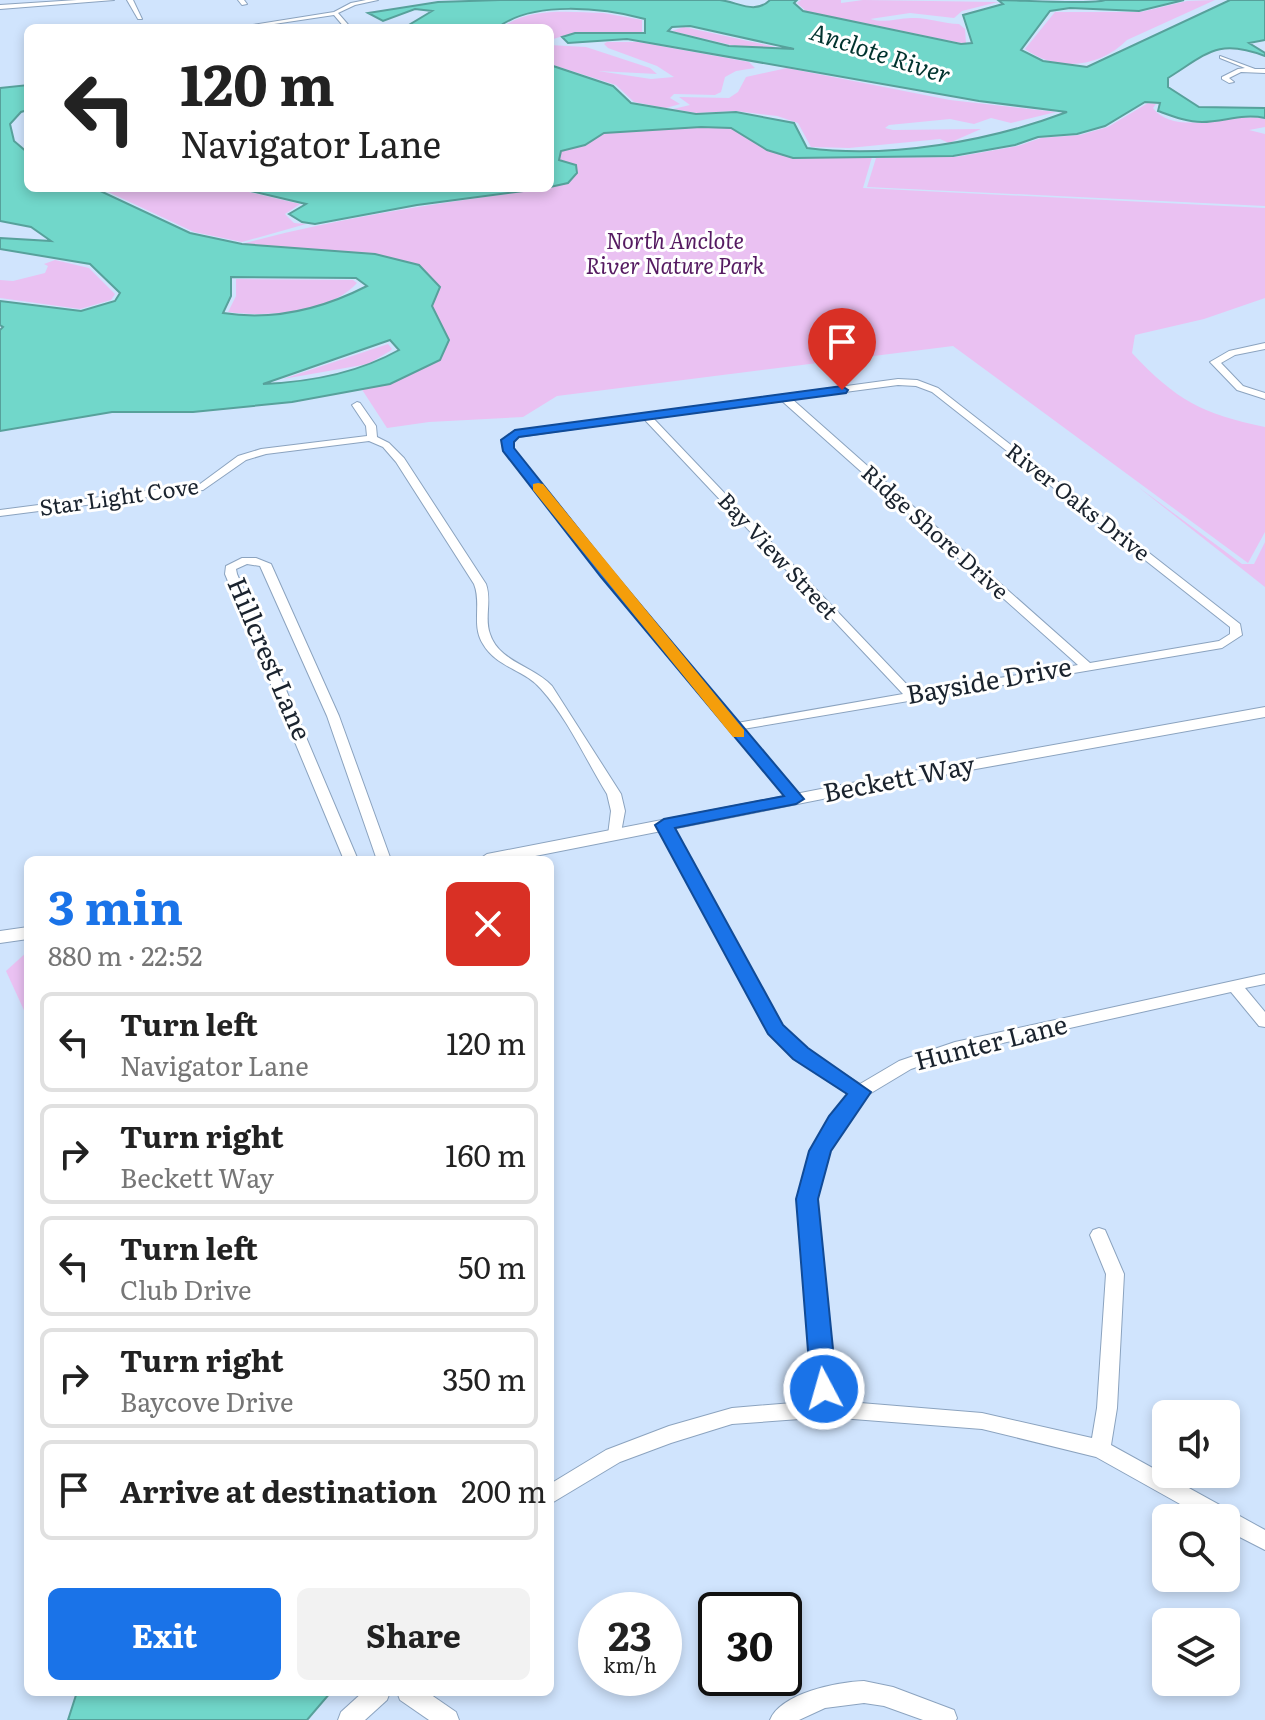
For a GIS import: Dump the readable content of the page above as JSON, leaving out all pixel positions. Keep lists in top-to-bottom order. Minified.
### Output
{"streets":{"street":["Star Light Cove","River Oaks Drive","Ridge Shore Drive","Bay View Street","Hillcrest Lane","Bayside Drive","Beckett Way","Hunter Lane"]},"crossings":[["River Oaks Drive","Ridge Shore Drive"],["River Oaks Drive","Bayside Drive"],["Ridge Shore Drive","Bayside Drive"],["Bay View Street","Bayside Drive"]],"water":["Anclote River"],"parks":["North Anclote River Nature Park"],"page":{"turn":["120 m","Navigator Lane"],"heading":["3 min","880 m · 22:52"],"list":[{"name":"Turn left","note":"Navigator Lane","value":"120 m"},{"name":"Turn right","note":"Beckett Way","value":"160 m"},{"name":"Turn left","note":"Club Drive","value":"50 m"},{"name":"Turn right","note":"Baycove Drive","value":"350 m"},{"name":"Arrive at destination","value":"200 m"}],"buttons":["Exit","Share"],"speed":"23 km/h","limit":"30"}}
